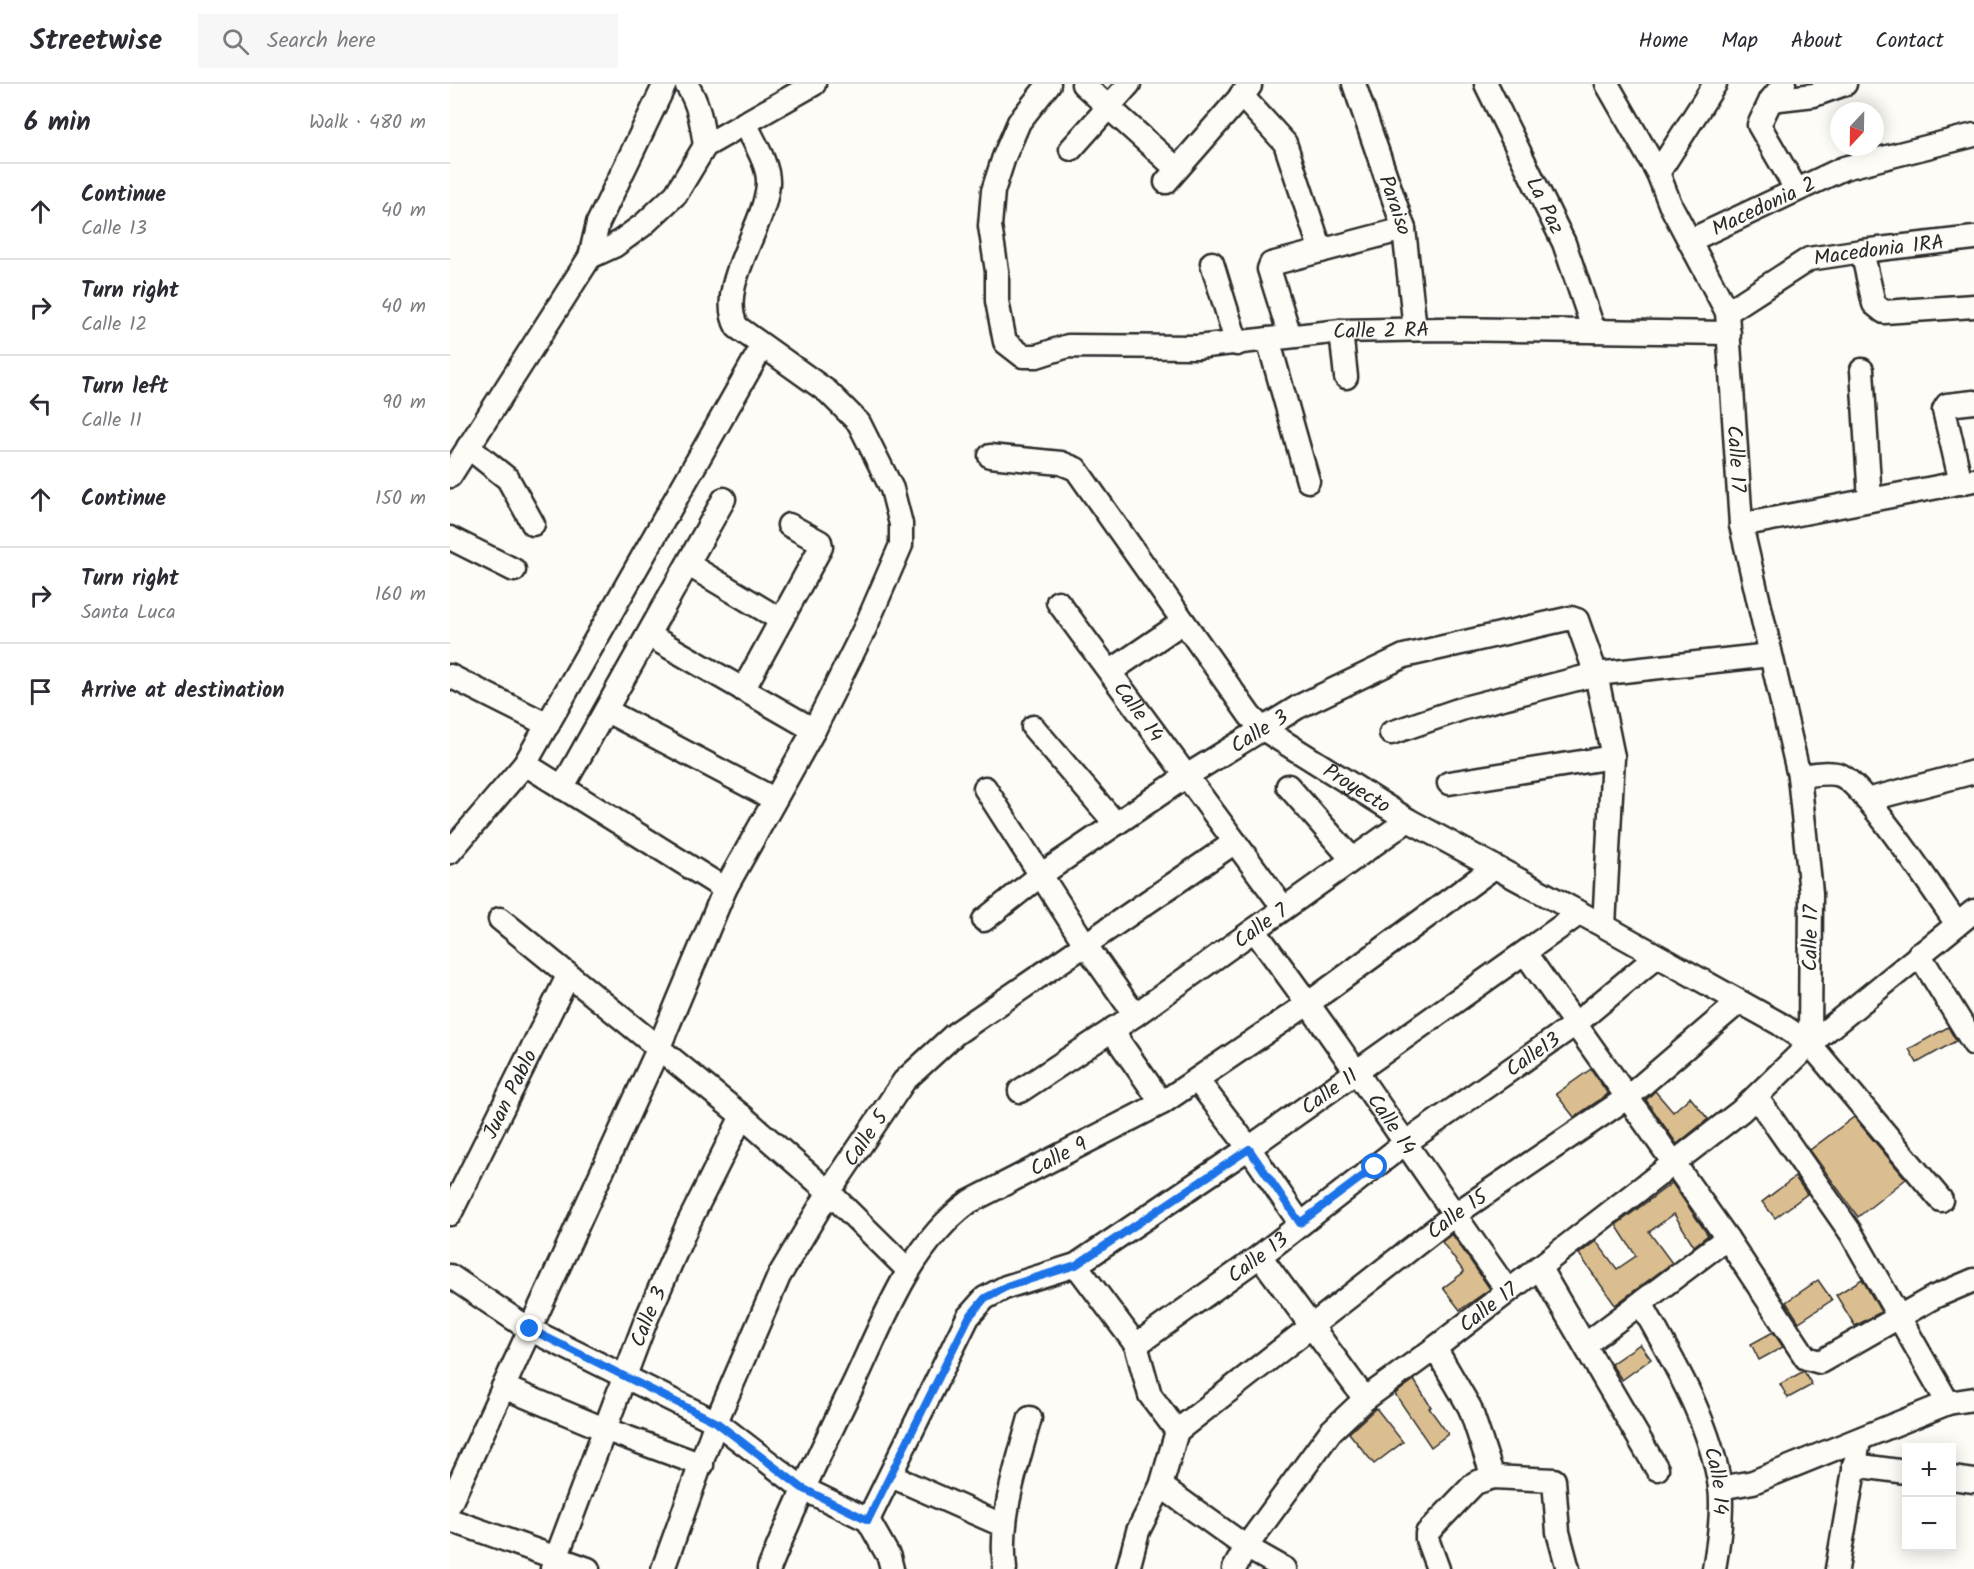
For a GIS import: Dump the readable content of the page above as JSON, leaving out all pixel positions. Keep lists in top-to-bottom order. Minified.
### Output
{"streets":{"street":["Paraiso","La Paz","Macedonia 2","Macedonia 1RA","Calle 2 RA","Calle 17","Calle 14","Calle 3","Proyecto","Calle 7","Calle13","Calle 11","Juan Pablo","Calle 5","Calle 9","Calle 15","Calle 13"]},"crossings":[["Paraiso","Calle 2 RA"],["La Paz","Calle 2 RA"],["Macedonia 2","Calle 17"],["Macedonia 1RA","Calle 2 RA"],["Macedonia 1RA","Calle 17"],["Calle 2 RA","Calle 17"],["Calle 17","Calle 14"],["Calle 17","Proyecto"],["Calle 14","Calle 3"],["Calle 14","Calle 7"],["Calle 14","Calle13"],["Calle 14","Calle 11"],["Calle 14","Calle 5"],["Calle 14","Calle 9"],["Calle 14","Calle 15"],["Calle 14","Calle 13"],["Calle 3","Proyecto"],["Proyecto","Calle 7"],["Proyecto","Calle13"],["Proyecto","Calle 11"],["Proyecto","Calle 9"],["Proyecto","Calle 15"],["Calle13","Calle 13"]],"north":"bottom","page":{"header":"Streetwise","search":"Search here","nav":["Home","Map","About","Contact"],"heading":["6 min","Walk · 480 m"],"list":[["Continue","Calle 13","40 m"],["Turn right","Calle 12","40 m"],["Turn left","Calle 11","90 m"],["Continue","150 m"],["Turn right","Santa Luca","160 m"],"Arrive at destination"],"map_buttons":["+","−"]}}
